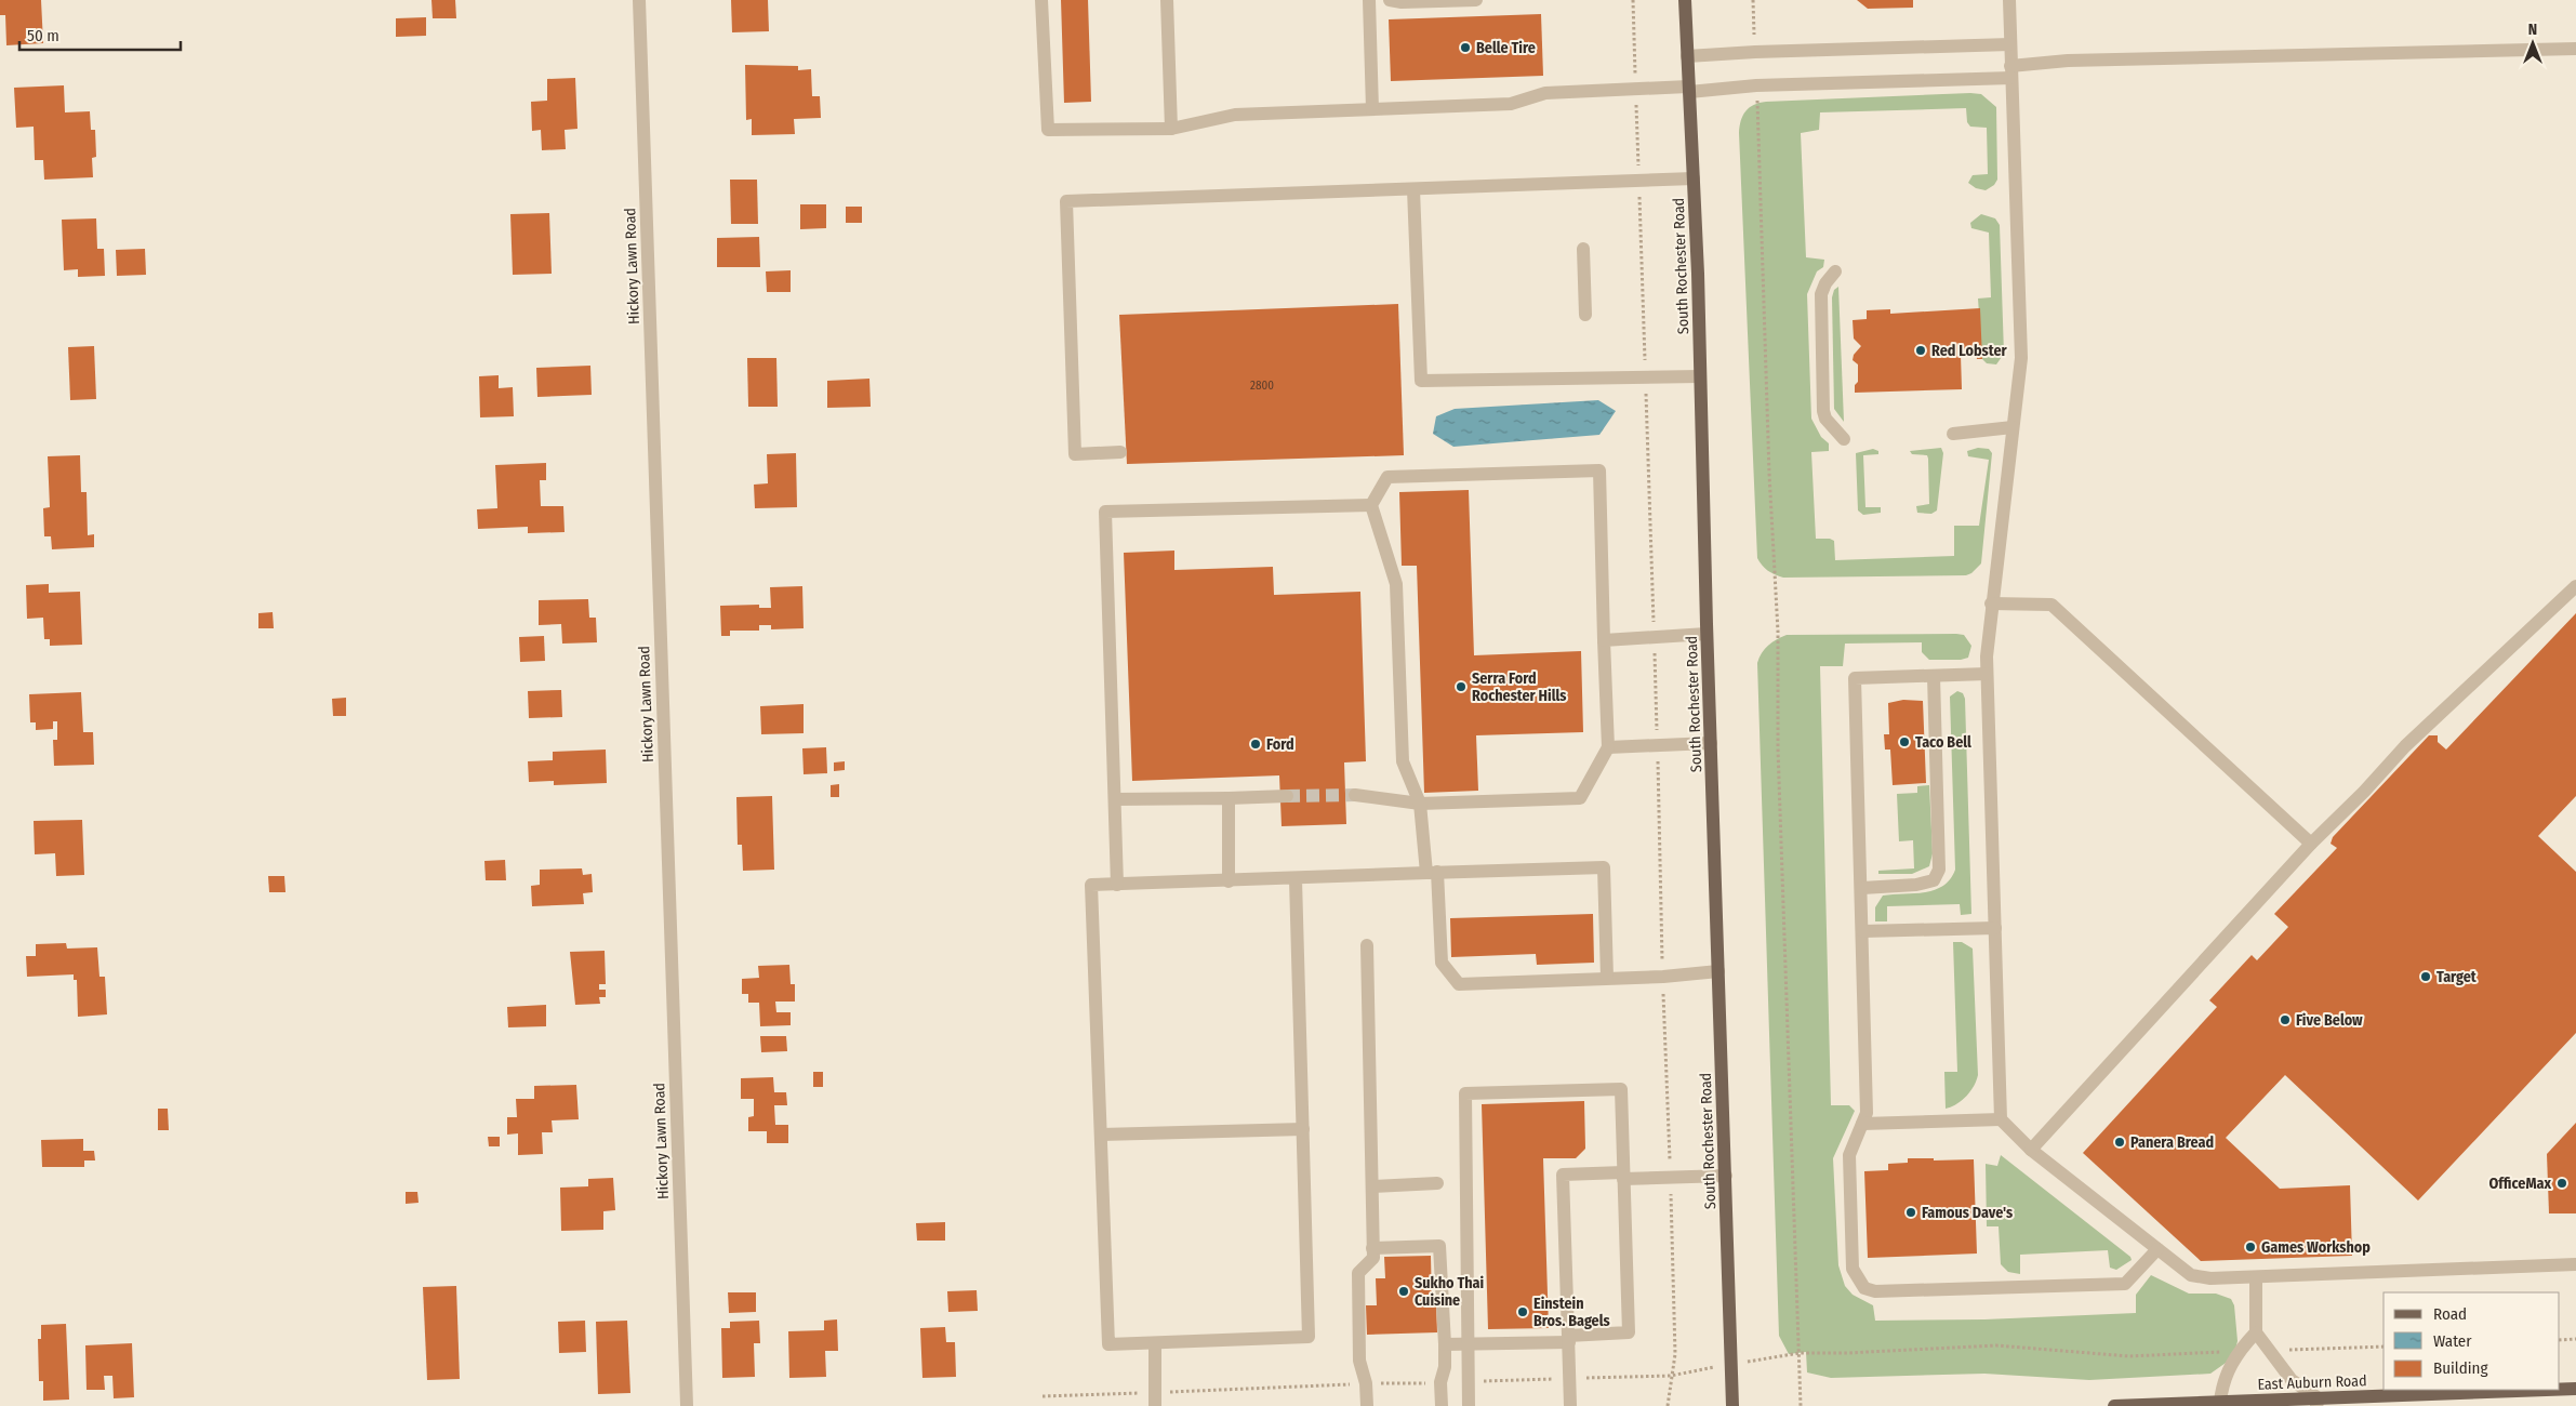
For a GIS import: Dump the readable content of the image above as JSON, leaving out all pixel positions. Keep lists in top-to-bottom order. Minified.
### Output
{"streets":{"main road":["South Rochester Road","East Auburn Road"],"street":["Hickory Lawn Road"]},"places":["Belle Tire","Red Lobster","Serra Ford Rochester Hills","Taco Bell","Ford","Target","Five Below","Panera Bread","OfficeMax","Famous Dave's","Games Workshop","Sukho Thai Cuisine","Einstein Bros. Bagels"],"house_numbers":["2800"],"legend":["Road","Water","Building"],"scale_bar":"50 m","north":"top"}
